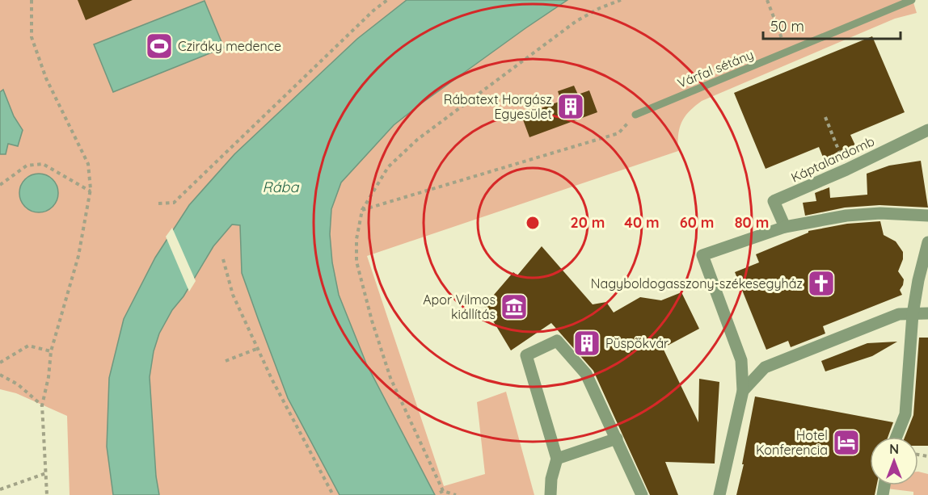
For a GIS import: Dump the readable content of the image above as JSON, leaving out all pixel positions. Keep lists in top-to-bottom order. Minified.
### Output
{"streets":{"street":["Káptalandomb"],"lane":["Várfal sétány"]},"water":["Rába"],"places":{"sports":["Cziráky medence"],"building":["Rábatext Horgász Egyesület","Püspökvár"],"church":["Nagyboldogasszony-székesegyház"],"museum":["Apor Vilmos kiállítás"],"hotel":["Hotel Konferencia"]},"scale_bar":"50 m","north":"top","rings":["20 m","40 m","60 m","80 m"]}
